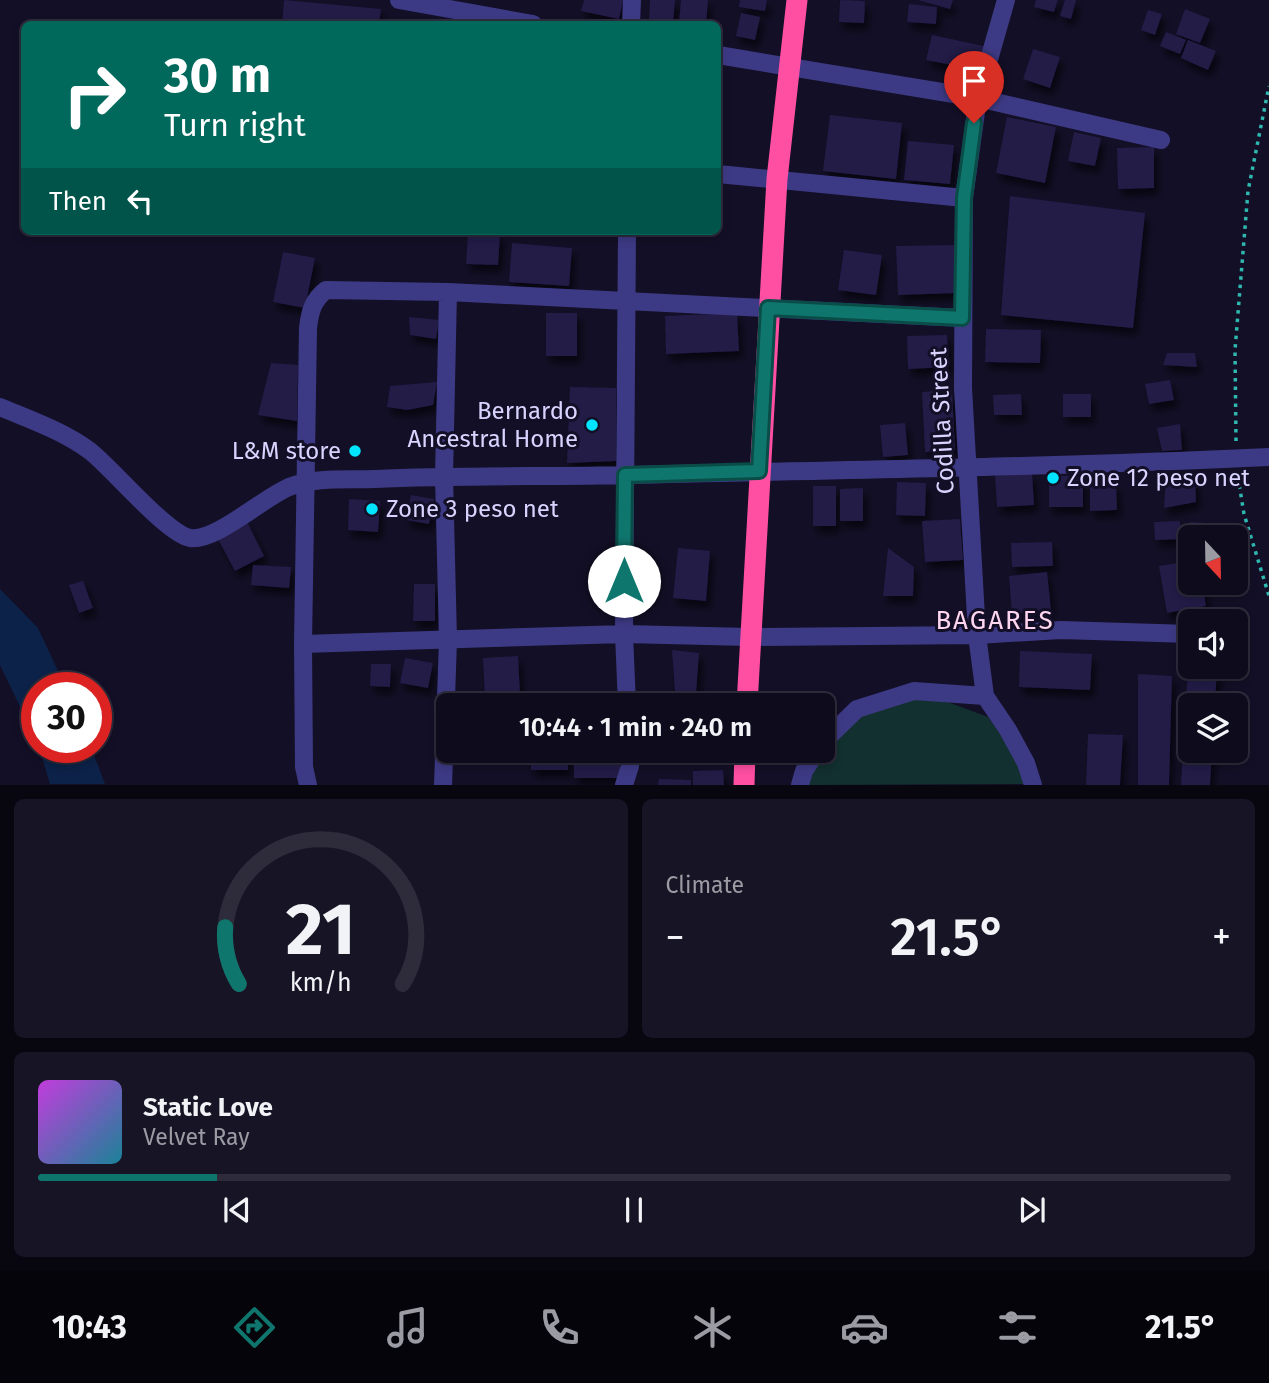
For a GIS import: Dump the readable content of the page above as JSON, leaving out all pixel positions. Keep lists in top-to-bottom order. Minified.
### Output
{"streets":{"street":["Codilla Street"]},"districts":["BAGARES"],"places":["Bernardo Ancestral Home","L&M store","Zone 12 peso net","Zone 3 peso net"],"north":"bottom","page":{"turn":["30 m","Turn right"],"then":"Then","limit":"30","trip":"10:44 · 1 min · 240 m","tile":"Climate","heat":["−","21.5°","+"],"song":["Static Love","Velvet Ray"],"tabs":["10:43","21.5°"],"gauge":["21","km/h"]}}
